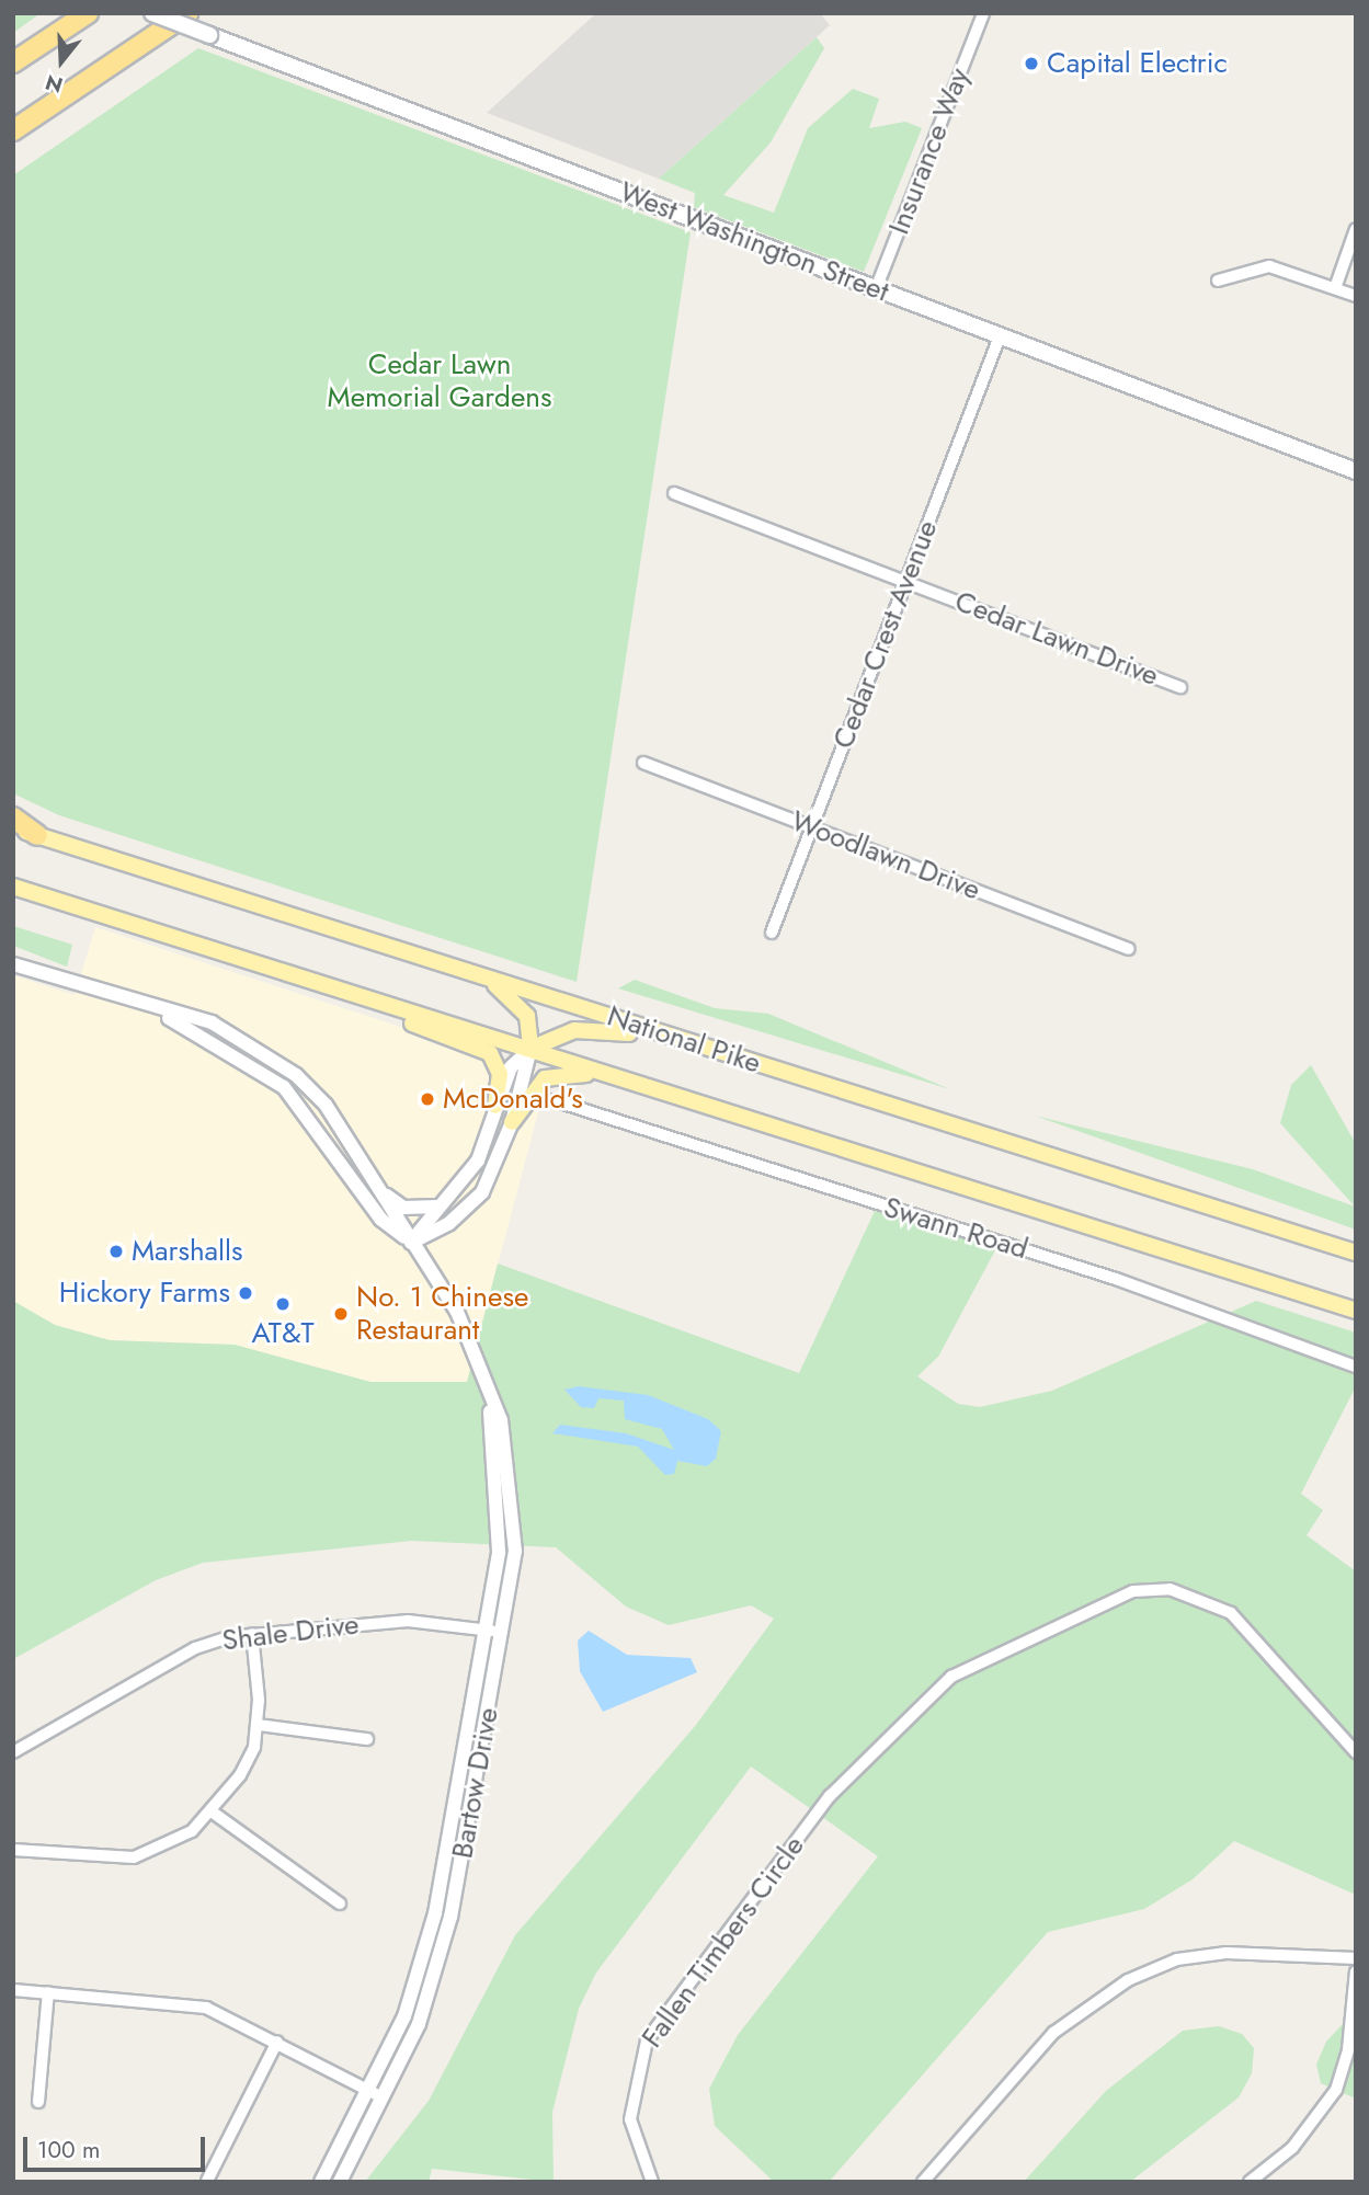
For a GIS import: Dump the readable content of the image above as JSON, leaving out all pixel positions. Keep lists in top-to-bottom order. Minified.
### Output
{"streets":{"main road":["West Washington Street","National Pike"],"street":["Insurance Way","Cedar Crest Avenue","Cedar Lawn Drive","Woodlawn Drive","Swann Road","Shale Drive","Bartow Drive","Fallen Timbers Circle"]},"crossings":[["Insurance Way","West Washington Street"],["West Washington Street","Cedar Crest Avenue"],["Cedar Crest Avenue","Cedar Lawn Drive"],["Cedar Crest Avenue","Woodlawn Drive"],["Shale Drive","Bartow Drive"]],"parks":["Cedar Lawn Memorial Gardens"],"places":["Capital Electric","McDonald's","Marshalls","Hickory Farms","AT&T","No. 1 Chinese Restaurant"],"scale_bar":"100 m","north":"bottom"}
